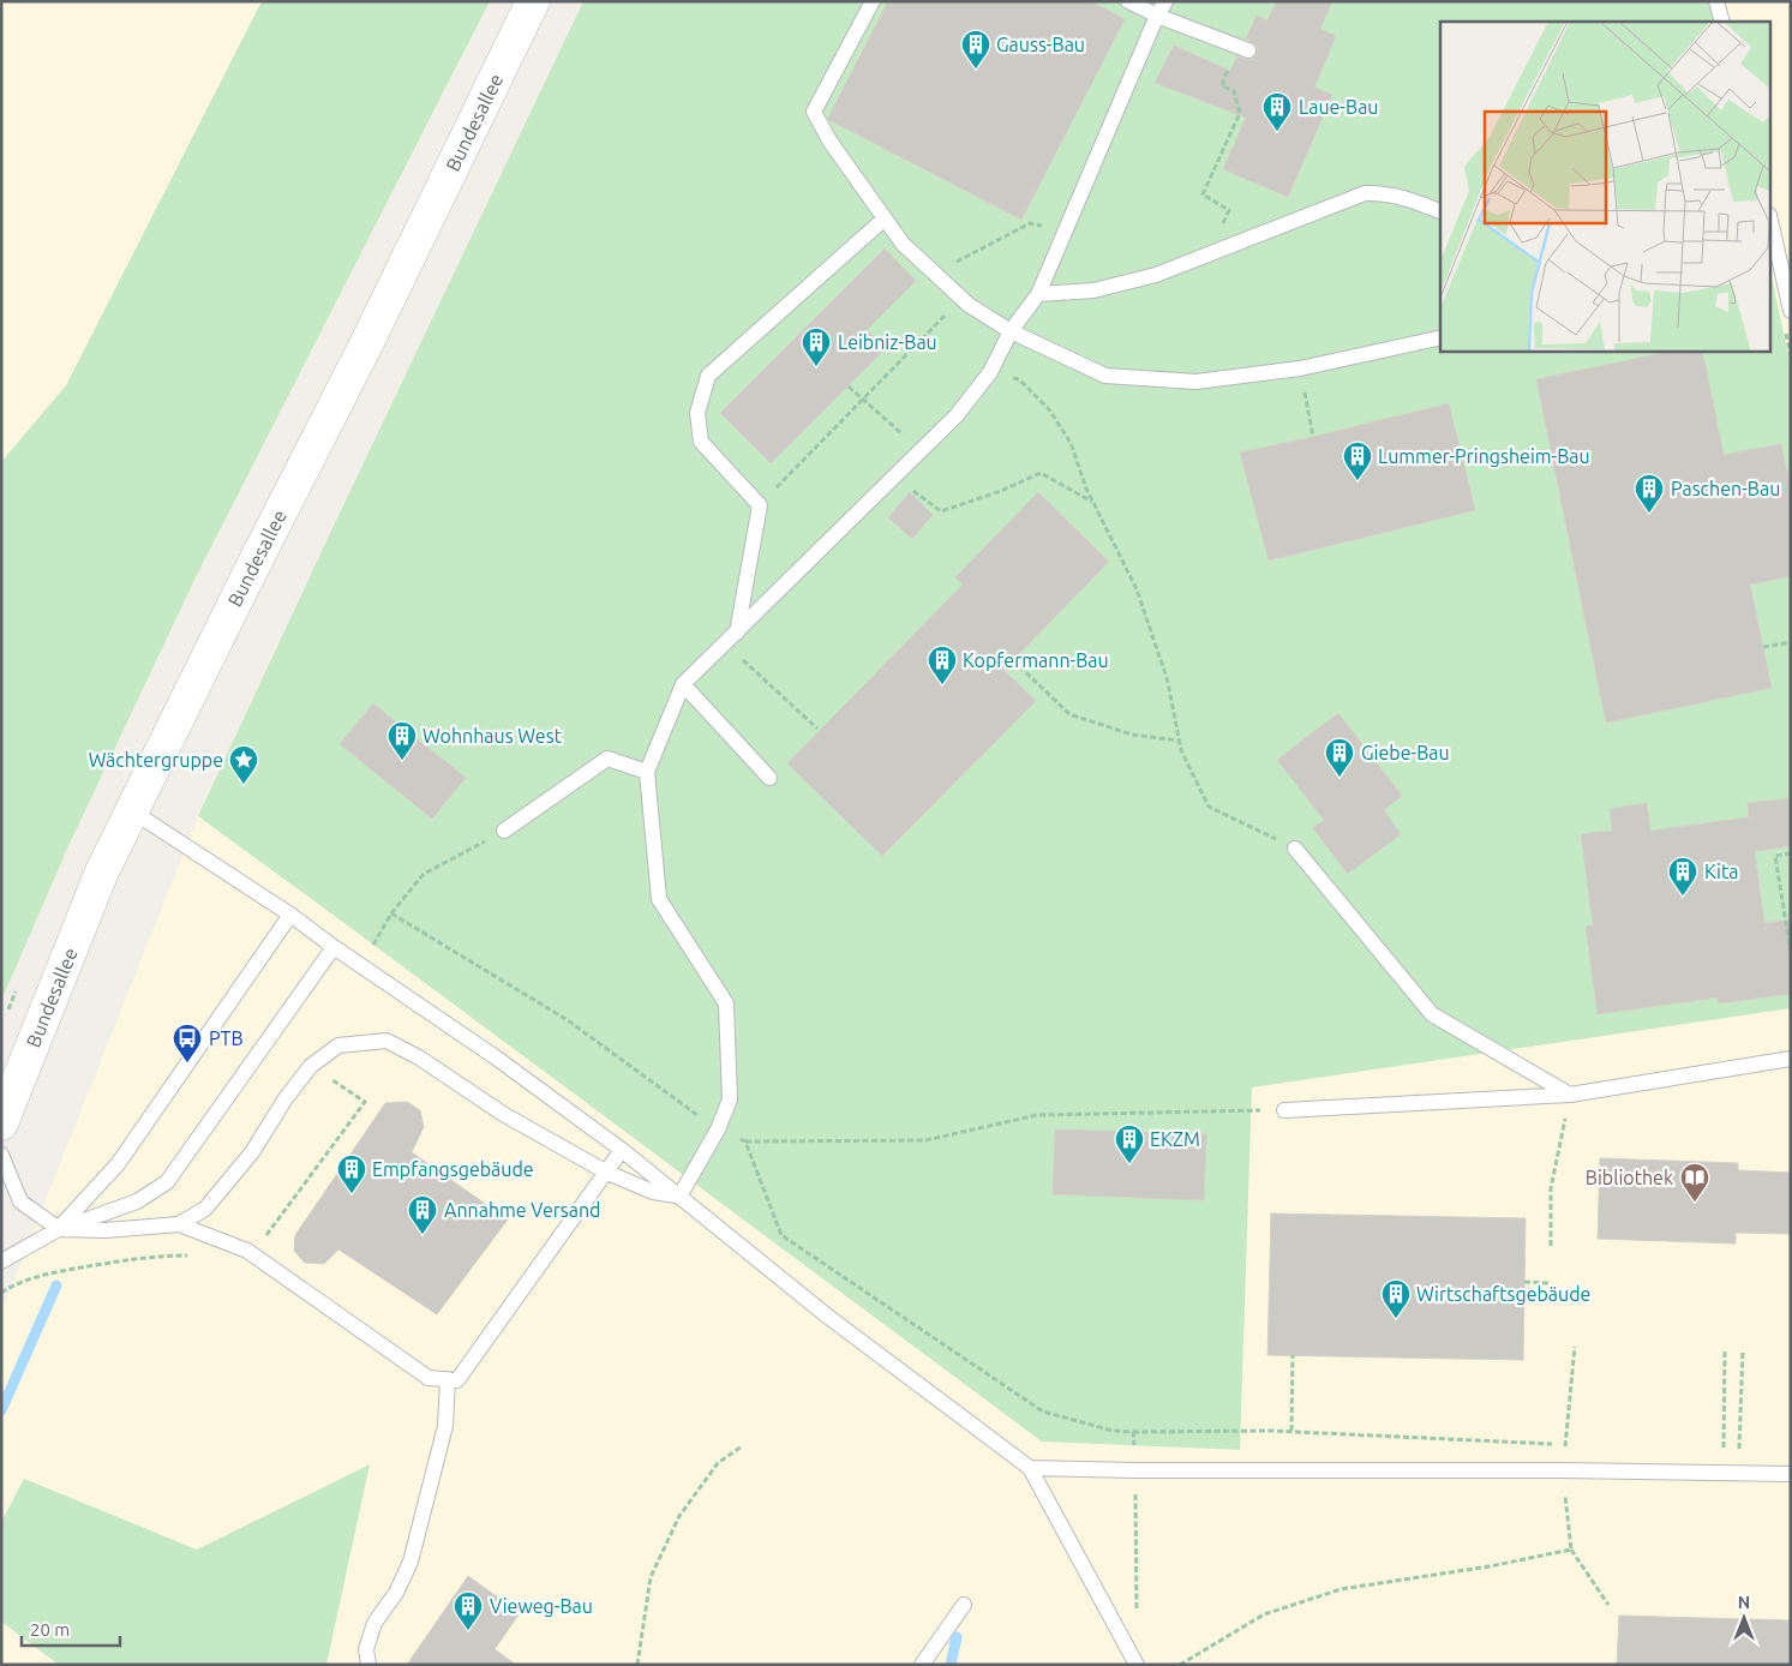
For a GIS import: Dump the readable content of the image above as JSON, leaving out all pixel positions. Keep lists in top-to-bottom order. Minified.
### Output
{"streets":{"main road":["Bundesallee"]},"places":{"building":["Gauss-Bau","Laue-Bau","Leibniz-Bau","Lummer-Pringsheim-Bau","Paschen-Bau","Kopfermann-Bau","Wohnhaus West","Giebe-Bau","Kita","EKZM","Empfangsgebäude","Annahme Versand","Wirtschaftsgebäude","Vieweg-Bau"],"place":["Wächtergruppe"],"bus stop":["PTB"],"library":["Bibliothek"]},"scale_bar":"20 m","north":"top"}
